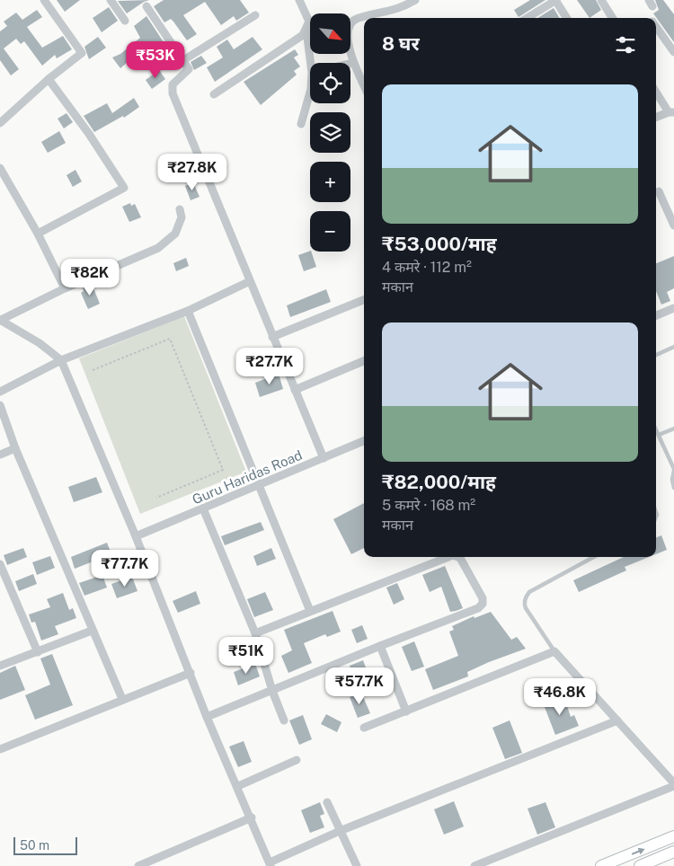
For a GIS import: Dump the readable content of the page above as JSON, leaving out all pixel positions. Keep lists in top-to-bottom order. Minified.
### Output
{"streets":{"street":["Guru Haridas Road"]},"scale_bar":"50 m","north":"bottom right","page":{"map_buttons":["+","−"],"heading":"8 घर","price":["₹53K","₹27.8K","₹82K","₹27.7K","₹77.7K","₹51K","₹57.7K","₹46.8K"],"list":[{"name":"₹53,000/माह","note":"4 कमरे · 112 m² · मकान"},{"name":"₹82,000/माह","note":"5 कमरे · 168 m² · मकान"}],"scale":"50 m"}}
